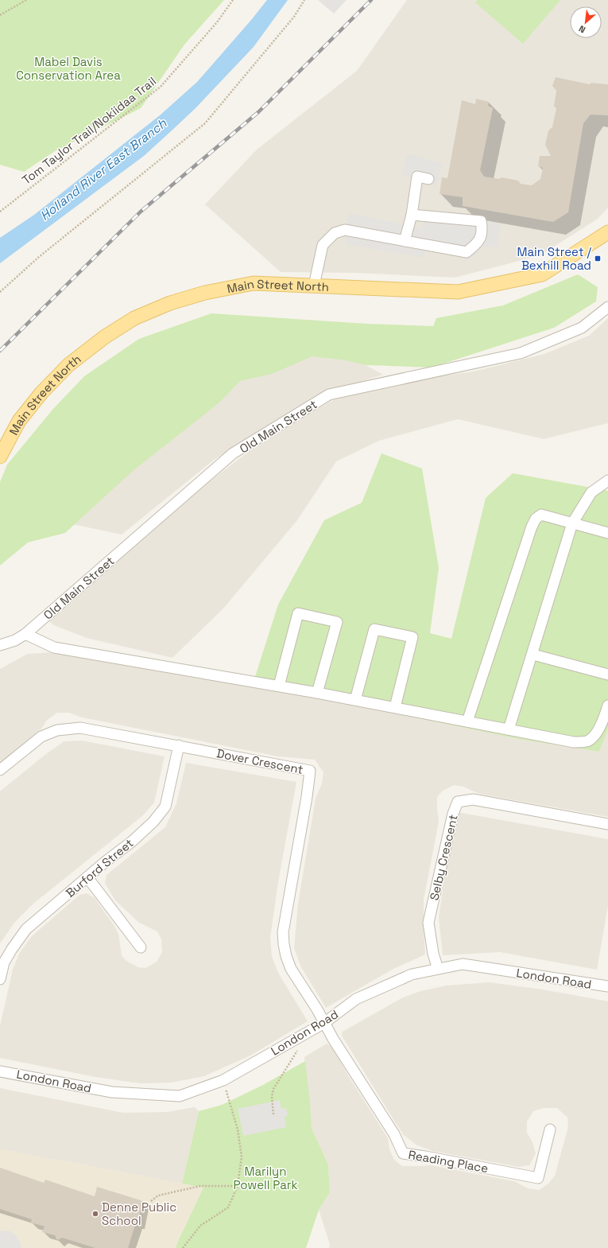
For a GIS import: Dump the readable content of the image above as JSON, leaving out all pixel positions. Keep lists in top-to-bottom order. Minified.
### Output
{"streets":{"main road":["Main Street North"],"street":["Old Main Street","Dover Crescent","Selby Crescent","Burford Street","London Road","Reading Place"],"path":["Tom Taylor Trail/Nokiidaa Trail"]},"crossings":[["Dover Crescent","Burford Street"],["Dover Crescent","London Road"],["Dover Crescent","Reading Place"],["Selby Crescent","London Road"],["London Road","Reading Place"]],"water":["Holland River East Branch"],"parks":["Mabel Davis Conservation Area","Marilyn Powell Park"],"places":{"transit":["Main Street / Bexhill Road"],"other":["Denne Public School"]},"north":"bottom left"}
